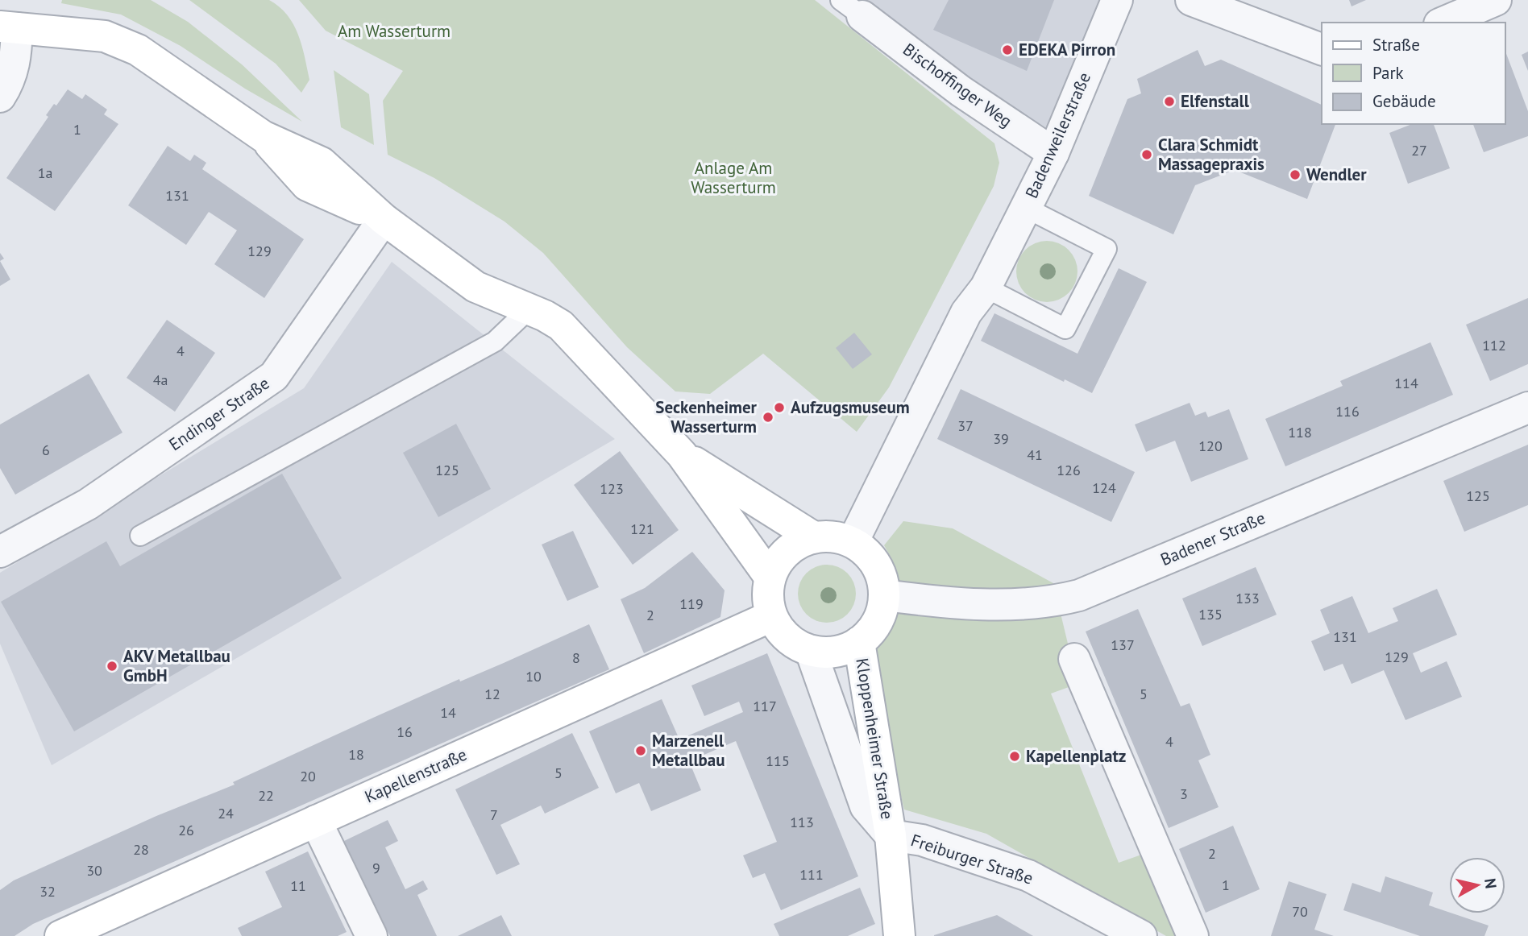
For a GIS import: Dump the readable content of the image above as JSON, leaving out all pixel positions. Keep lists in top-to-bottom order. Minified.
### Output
{"streets":{"street":["Bischoffinger Weg","Badenweilerstraße","Endinger Straße","Badener Straße","Kloppenheimer Straße","Kapellenstraße","Freiburger Straße"]},"crossings":[["Bischoffinger Weg","Badenweilerstraße"],["Badenweilerstraße","Badener Straße"],["Badenweilerstraße","Kloppenheimer Straße"],["Badenweilerstraße","Kapellenstraße"],["Badener Straße","Kloppenheimer Straße"],["Badener Straße","Kapellenstraße"],["Kloppenheimer Straße","Kapellenstraße"],["Kloppenheimer Straße","Freiburger Straße"]],"parks":["Am Wasserturm","Anlage Am Wasserturm"],"places":["EDEKA Pirron","Elfenstall","Clara Schmidt Massagepraxis","Wendler","Aufzugsmuseum","Seckenheimer Wasserturm","AKV Metallbau GmbH","Marzenell Metallbau","Kapellenplatz"],"house_numbers":["1","27","1a","131","129","112","4","4a","114","116","37","118","39","120","6","41","125","126","124","123","125","121","133","119","135","2","131","137","129","8","10","12","5","117","14","16","4","18","115","5","20","3","22","24","7","113","26","28","2","9","30","111","1","11","32","70"],"legend":["Straße","Park","Gebäude"],"north":"right"}
